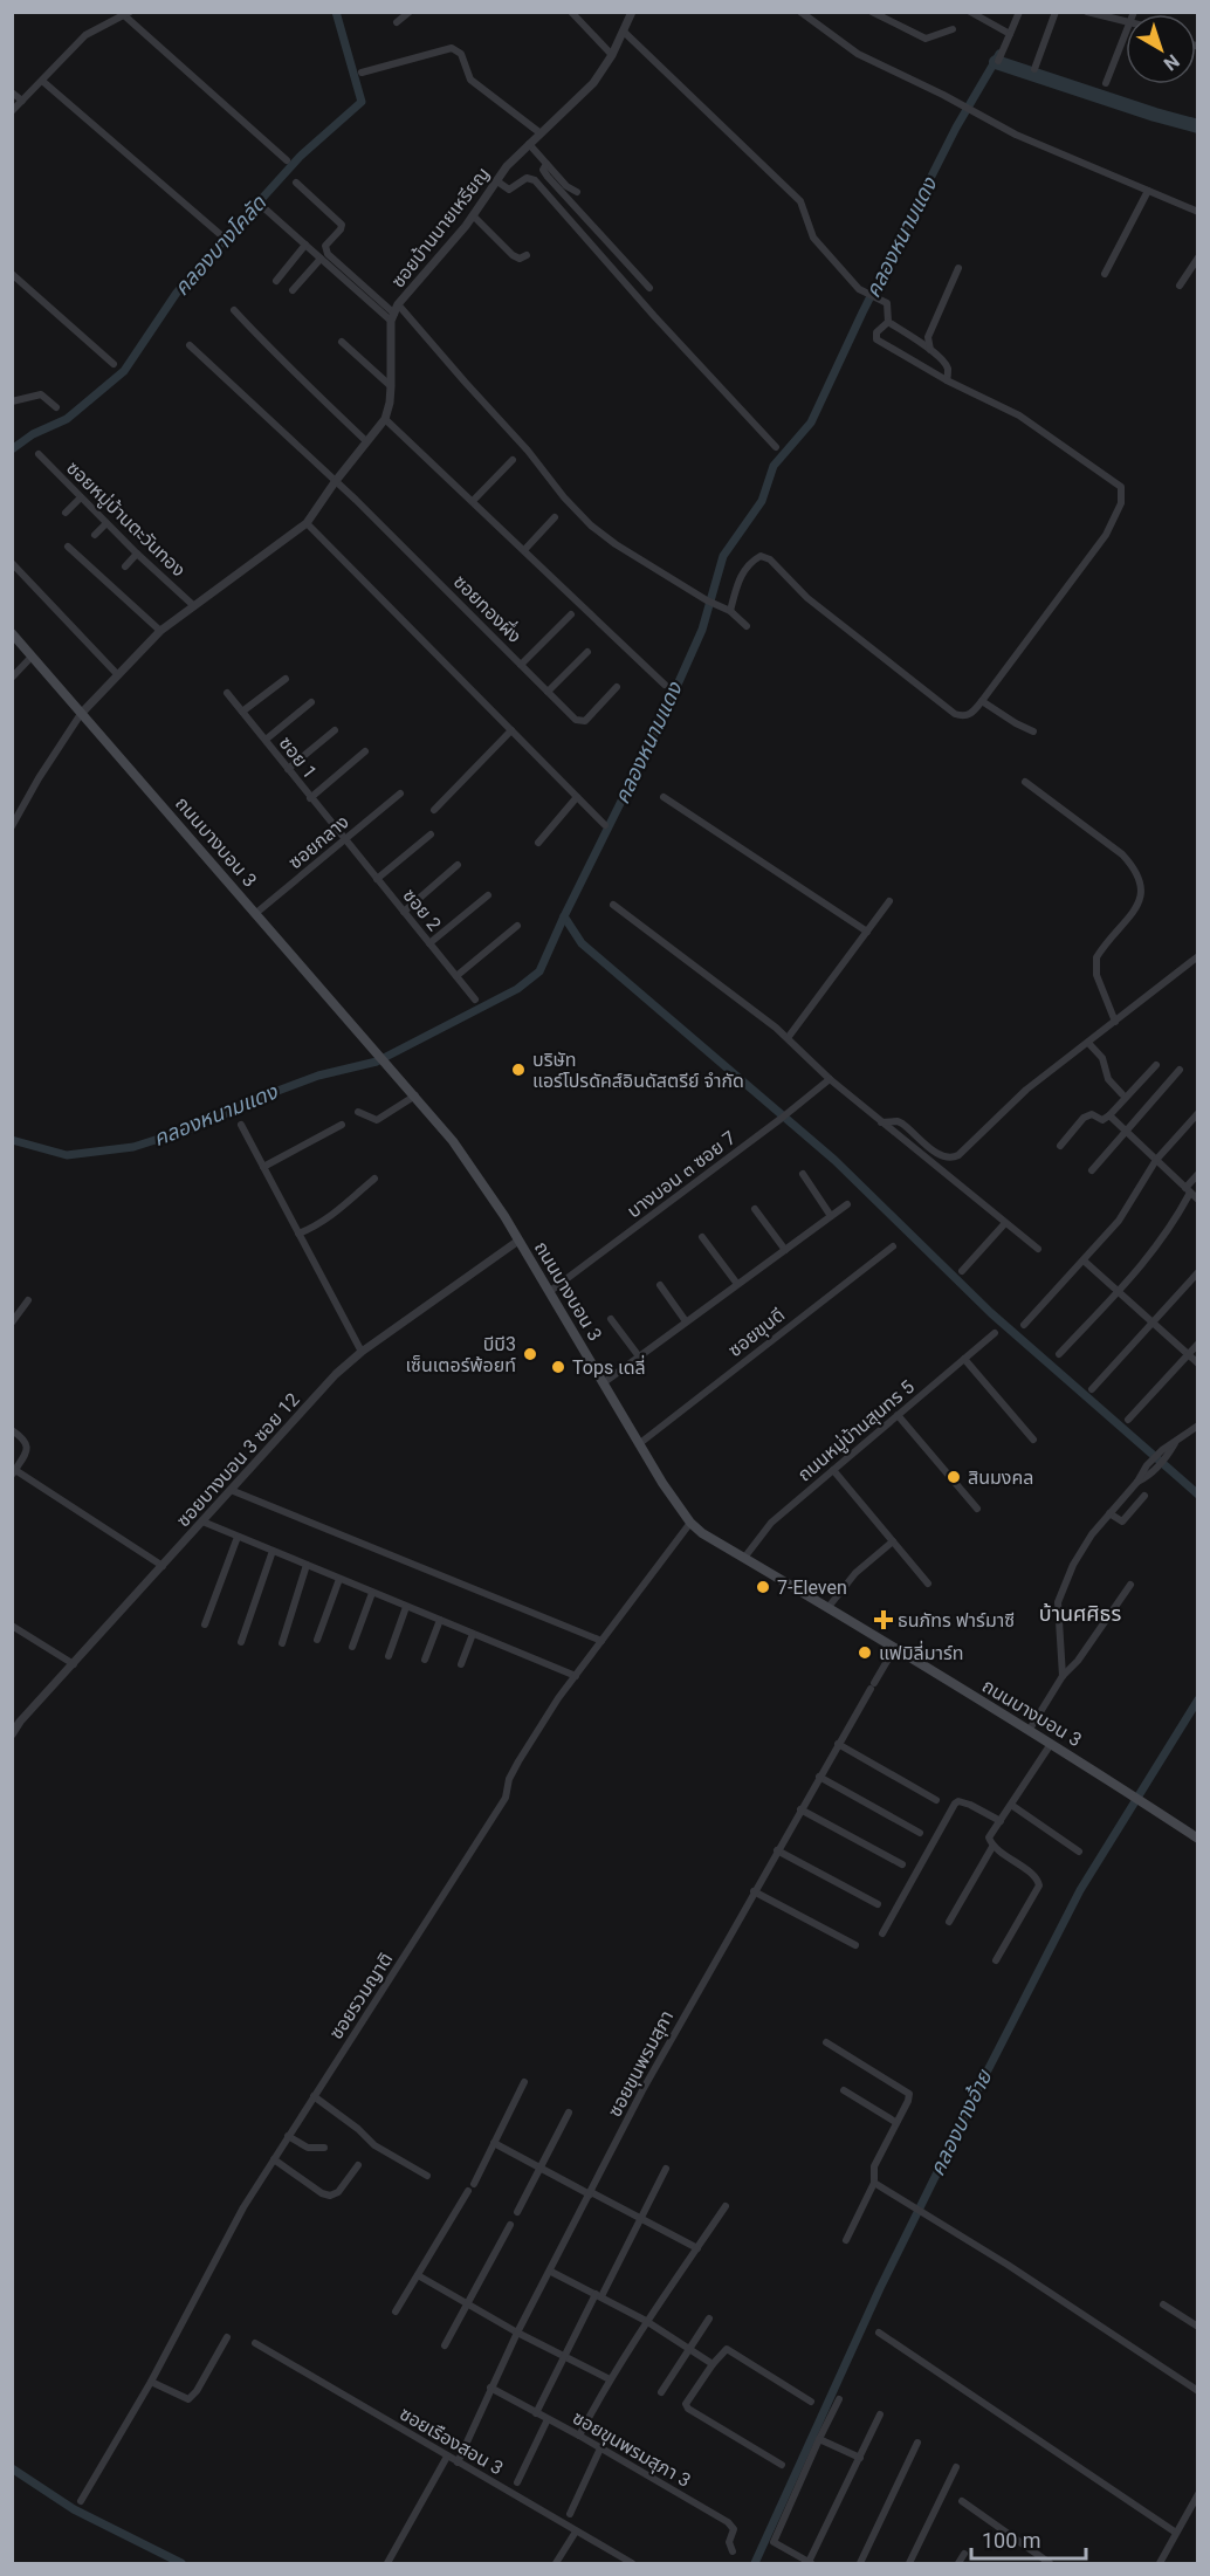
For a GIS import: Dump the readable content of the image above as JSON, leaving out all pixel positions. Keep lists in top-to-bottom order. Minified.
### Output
{"streets":{"main road":["ถนนบางบอน 3"],"street":["ซอยบ้านนายเหรียญ","ซอยหมู่บ้านตะวันทอง","ซอยทองผึ่ง","ซอย 1","ซอยกลาง","ซอย 2","บางบอน ๓ ซอย 7","ซอยขุนดี","ถนนหมู่บ้านสุนทร 5","ซอยบางบอน 3 ซอย 12","ซอยรวมญาติ","ซอยขุนพรมสุภา","ซอยเรืองสอน 3","ซอยขุนพรมสุภา 3"]},"crossings":[["ซอย 1","ซอยกลาง"],["ซอย 1","ซอย 2"],["ถนนบางบอน 3","ซอยกลาง"],["ถนนบางบอน 3","บางบอน ๓ ซอย 7"],["ถนนบางบอน 3","ซอยขุนดี"],["ถนนบางบอน 3","ถนนหมู่บ้านสุนทร 5"],["ถนนบางบอน 3","ซอยบางบอน 3 ซอย 12"],["ถนนบางบอน 3","ซอยรวมญาติ"],["ถนนบางบอน 3","ซอยขุนพรมสุภา"],["ซอยกลาง","ซอย 2"],["ซอยขุนพรมสุภา","ซอยเรืองสอน 3"],["ซอยขุนพรมสุภา","ซอยขุนพรมสุภา 3"]],"districts":["บ้านศศิธร"],"water":["คลองหนามแดง","คลองบางโคลัด","คลองบางอ้าย"],"places":{"other":["บริษัท แอร์โปรดัคส์อินดัสตรีย์ จำกัด","บีบี3 เซ็นเตอร์พ้อยท์","Tops เดลี่","สินมงคล","7-Eleven","แฟมิลี่มาร์ท"],"health":["ธนภัทร ฟาร์มาซี"]},"scale_bar":"100 m","north":"bottom right"}
